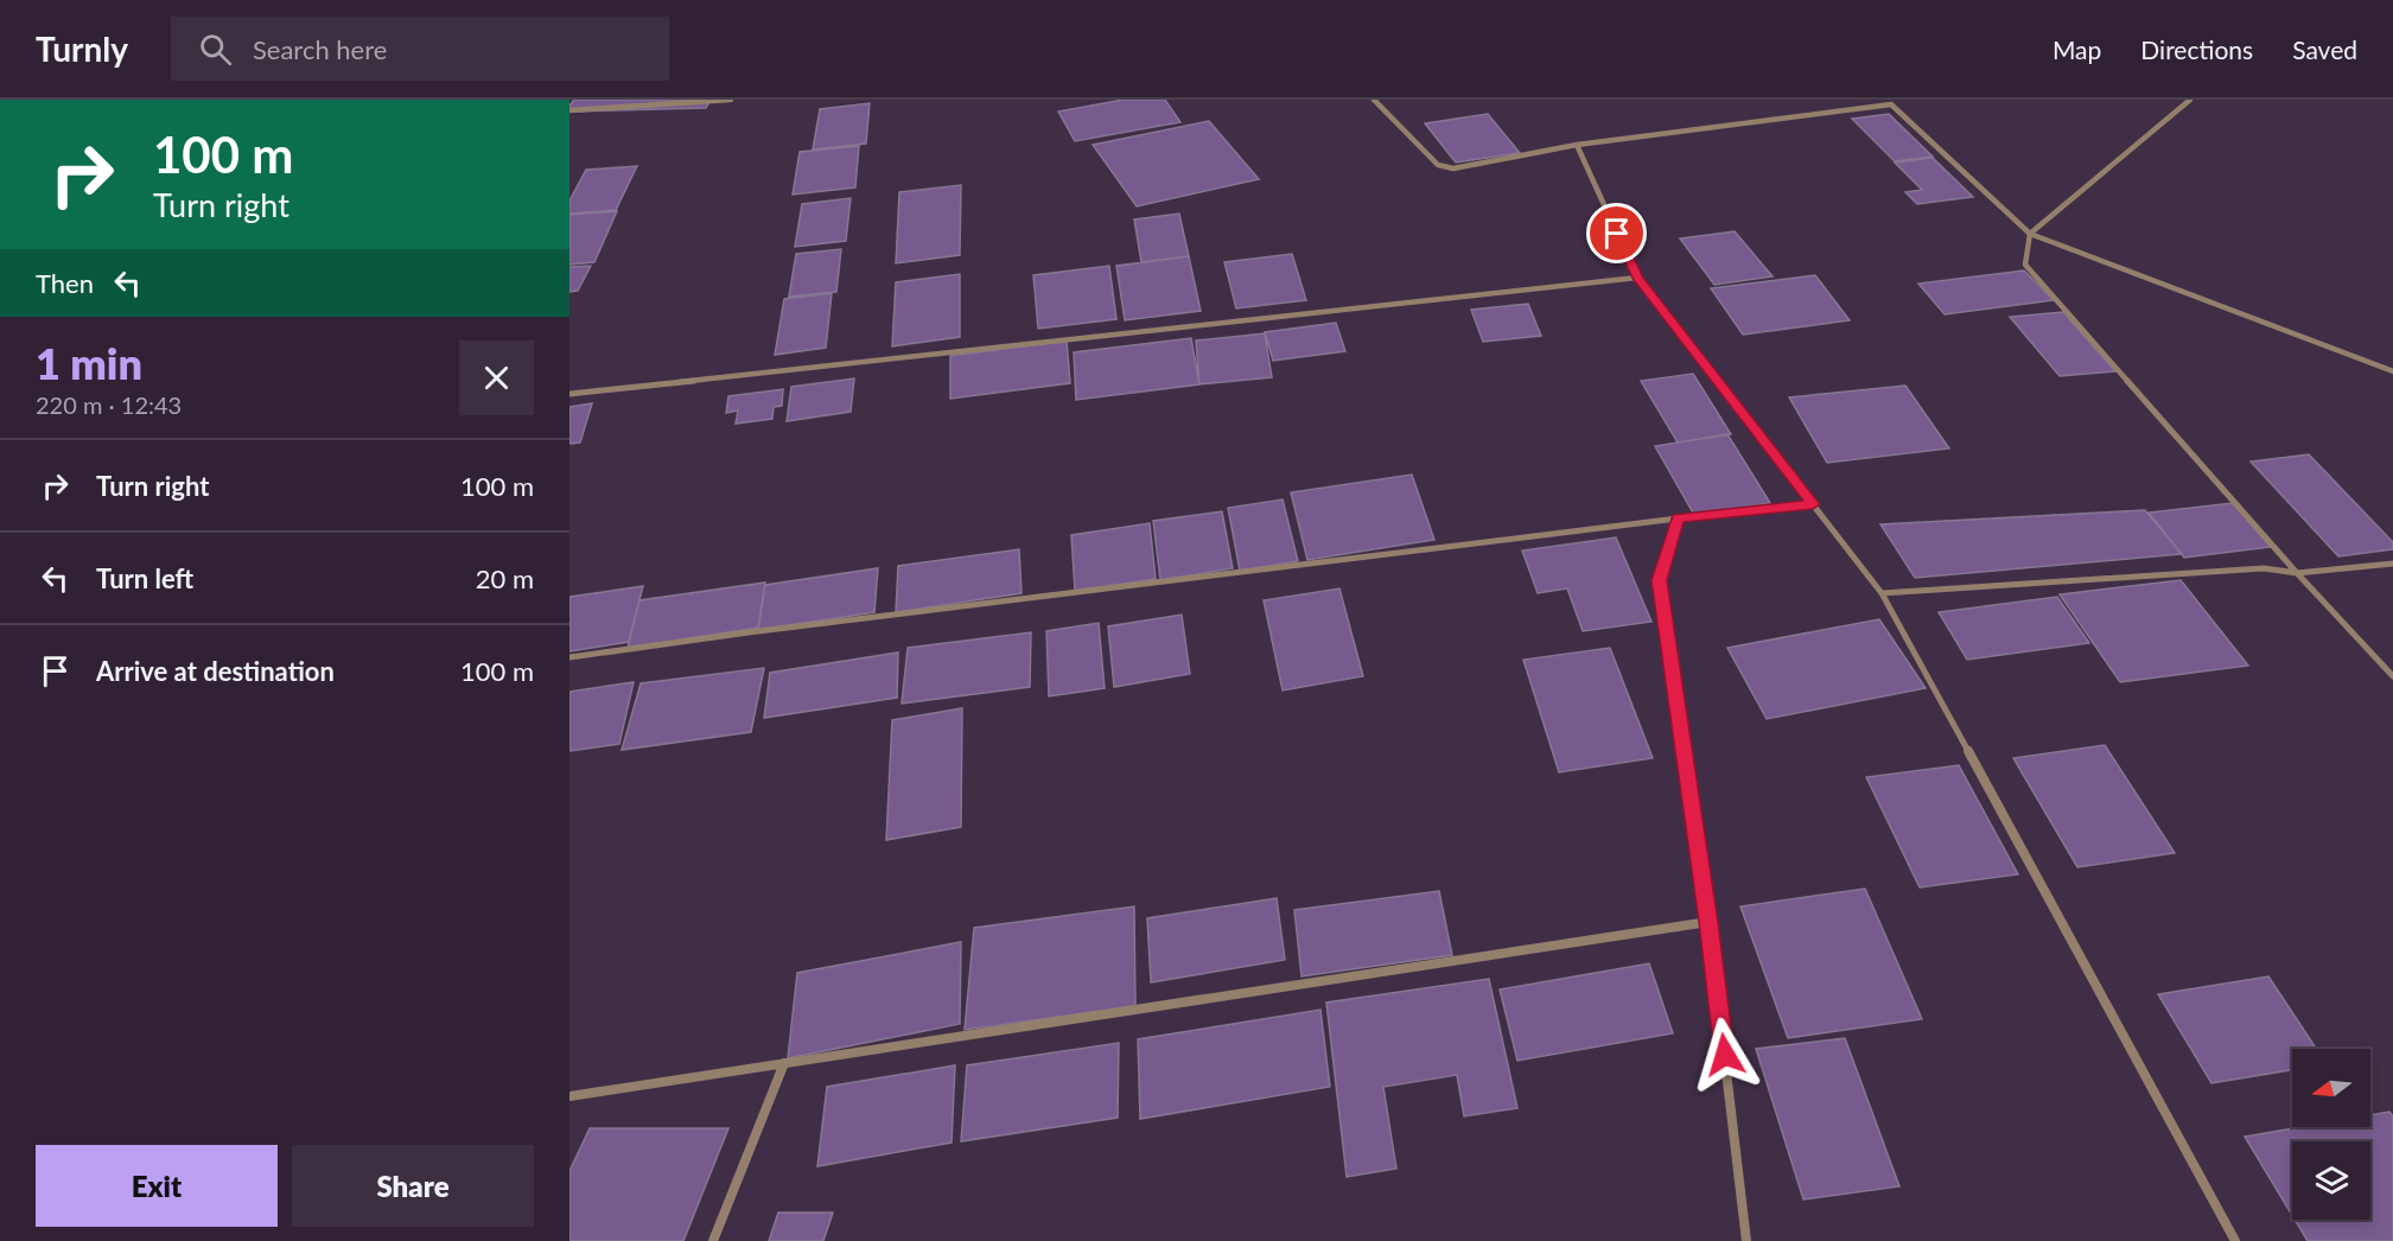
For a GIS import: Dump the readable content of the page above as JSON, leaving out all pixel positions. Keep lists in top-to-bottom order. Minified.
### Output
{"north":"left","page":{"header":"Turnly","search":"Search here","nav":["Map","Directions","Saved"],"turn":["100 m","Turn right"],"then":"Then","heading":["1 min","220 m · 12:43"],"list":[{"name":"Turn right","value":"100 m"},{"name":"Turn left","value":"20 m"},{"name":"Arrive at destination","value":"100 m"}],"buttons":["Exit","Share"]}}
